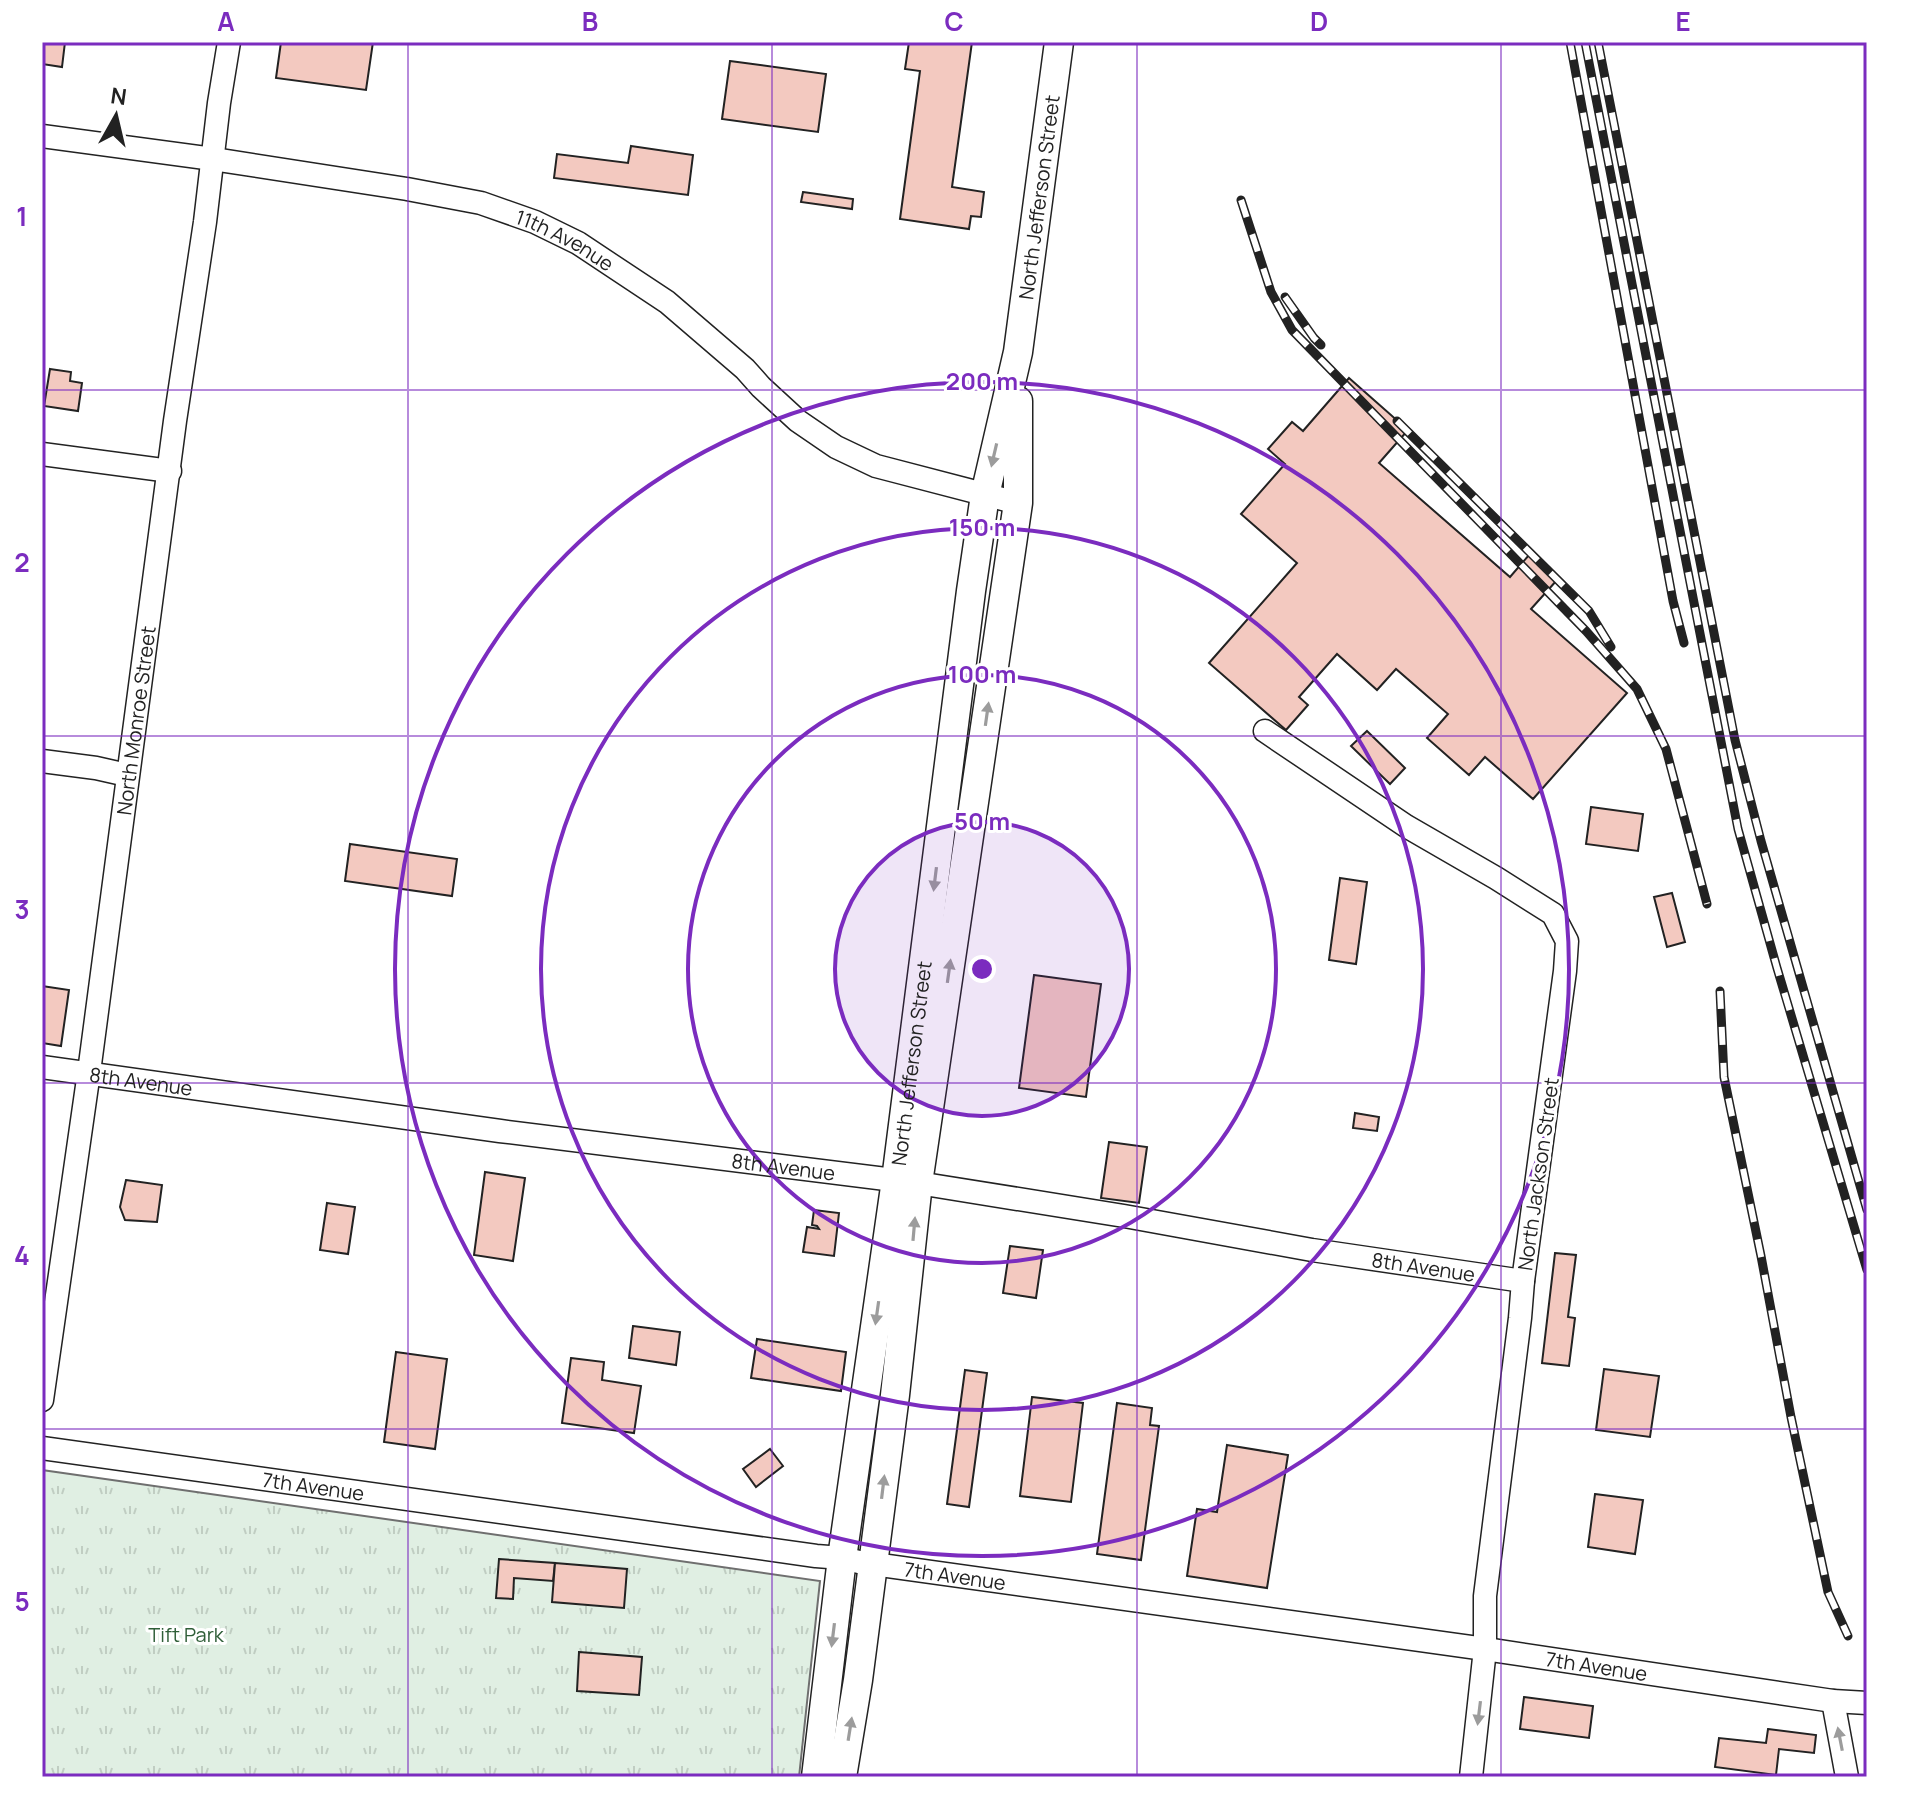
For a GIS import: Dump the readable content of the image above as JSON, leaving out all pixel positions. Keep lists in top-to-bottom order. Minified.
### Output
{"streets":{"main road":["North Jefferson Street"],"street":["11th Avenue","North Monroe Street","8th Avenue","North Jackson Street","7th Avenue"]},"crossings":[["North Jefferson Street","11th Avenue"],["North Jefferson Street","8th Avenue"],["North Jefferson Street","7th Avenue"],["11th Avenue","North Monroe Street"],["North Monroe Street","8th Avenue"],["8th Avenue","North Jackson Street"],["North Jackson Street","7th Avenue"]],"parks":["Tift Park"],"north":"top","grid":{"columns":["A","B","C","D","E"],"rows":["1","2","3","4","5"]},"rings":["200 m","150 m","100 m","50 m"]}
